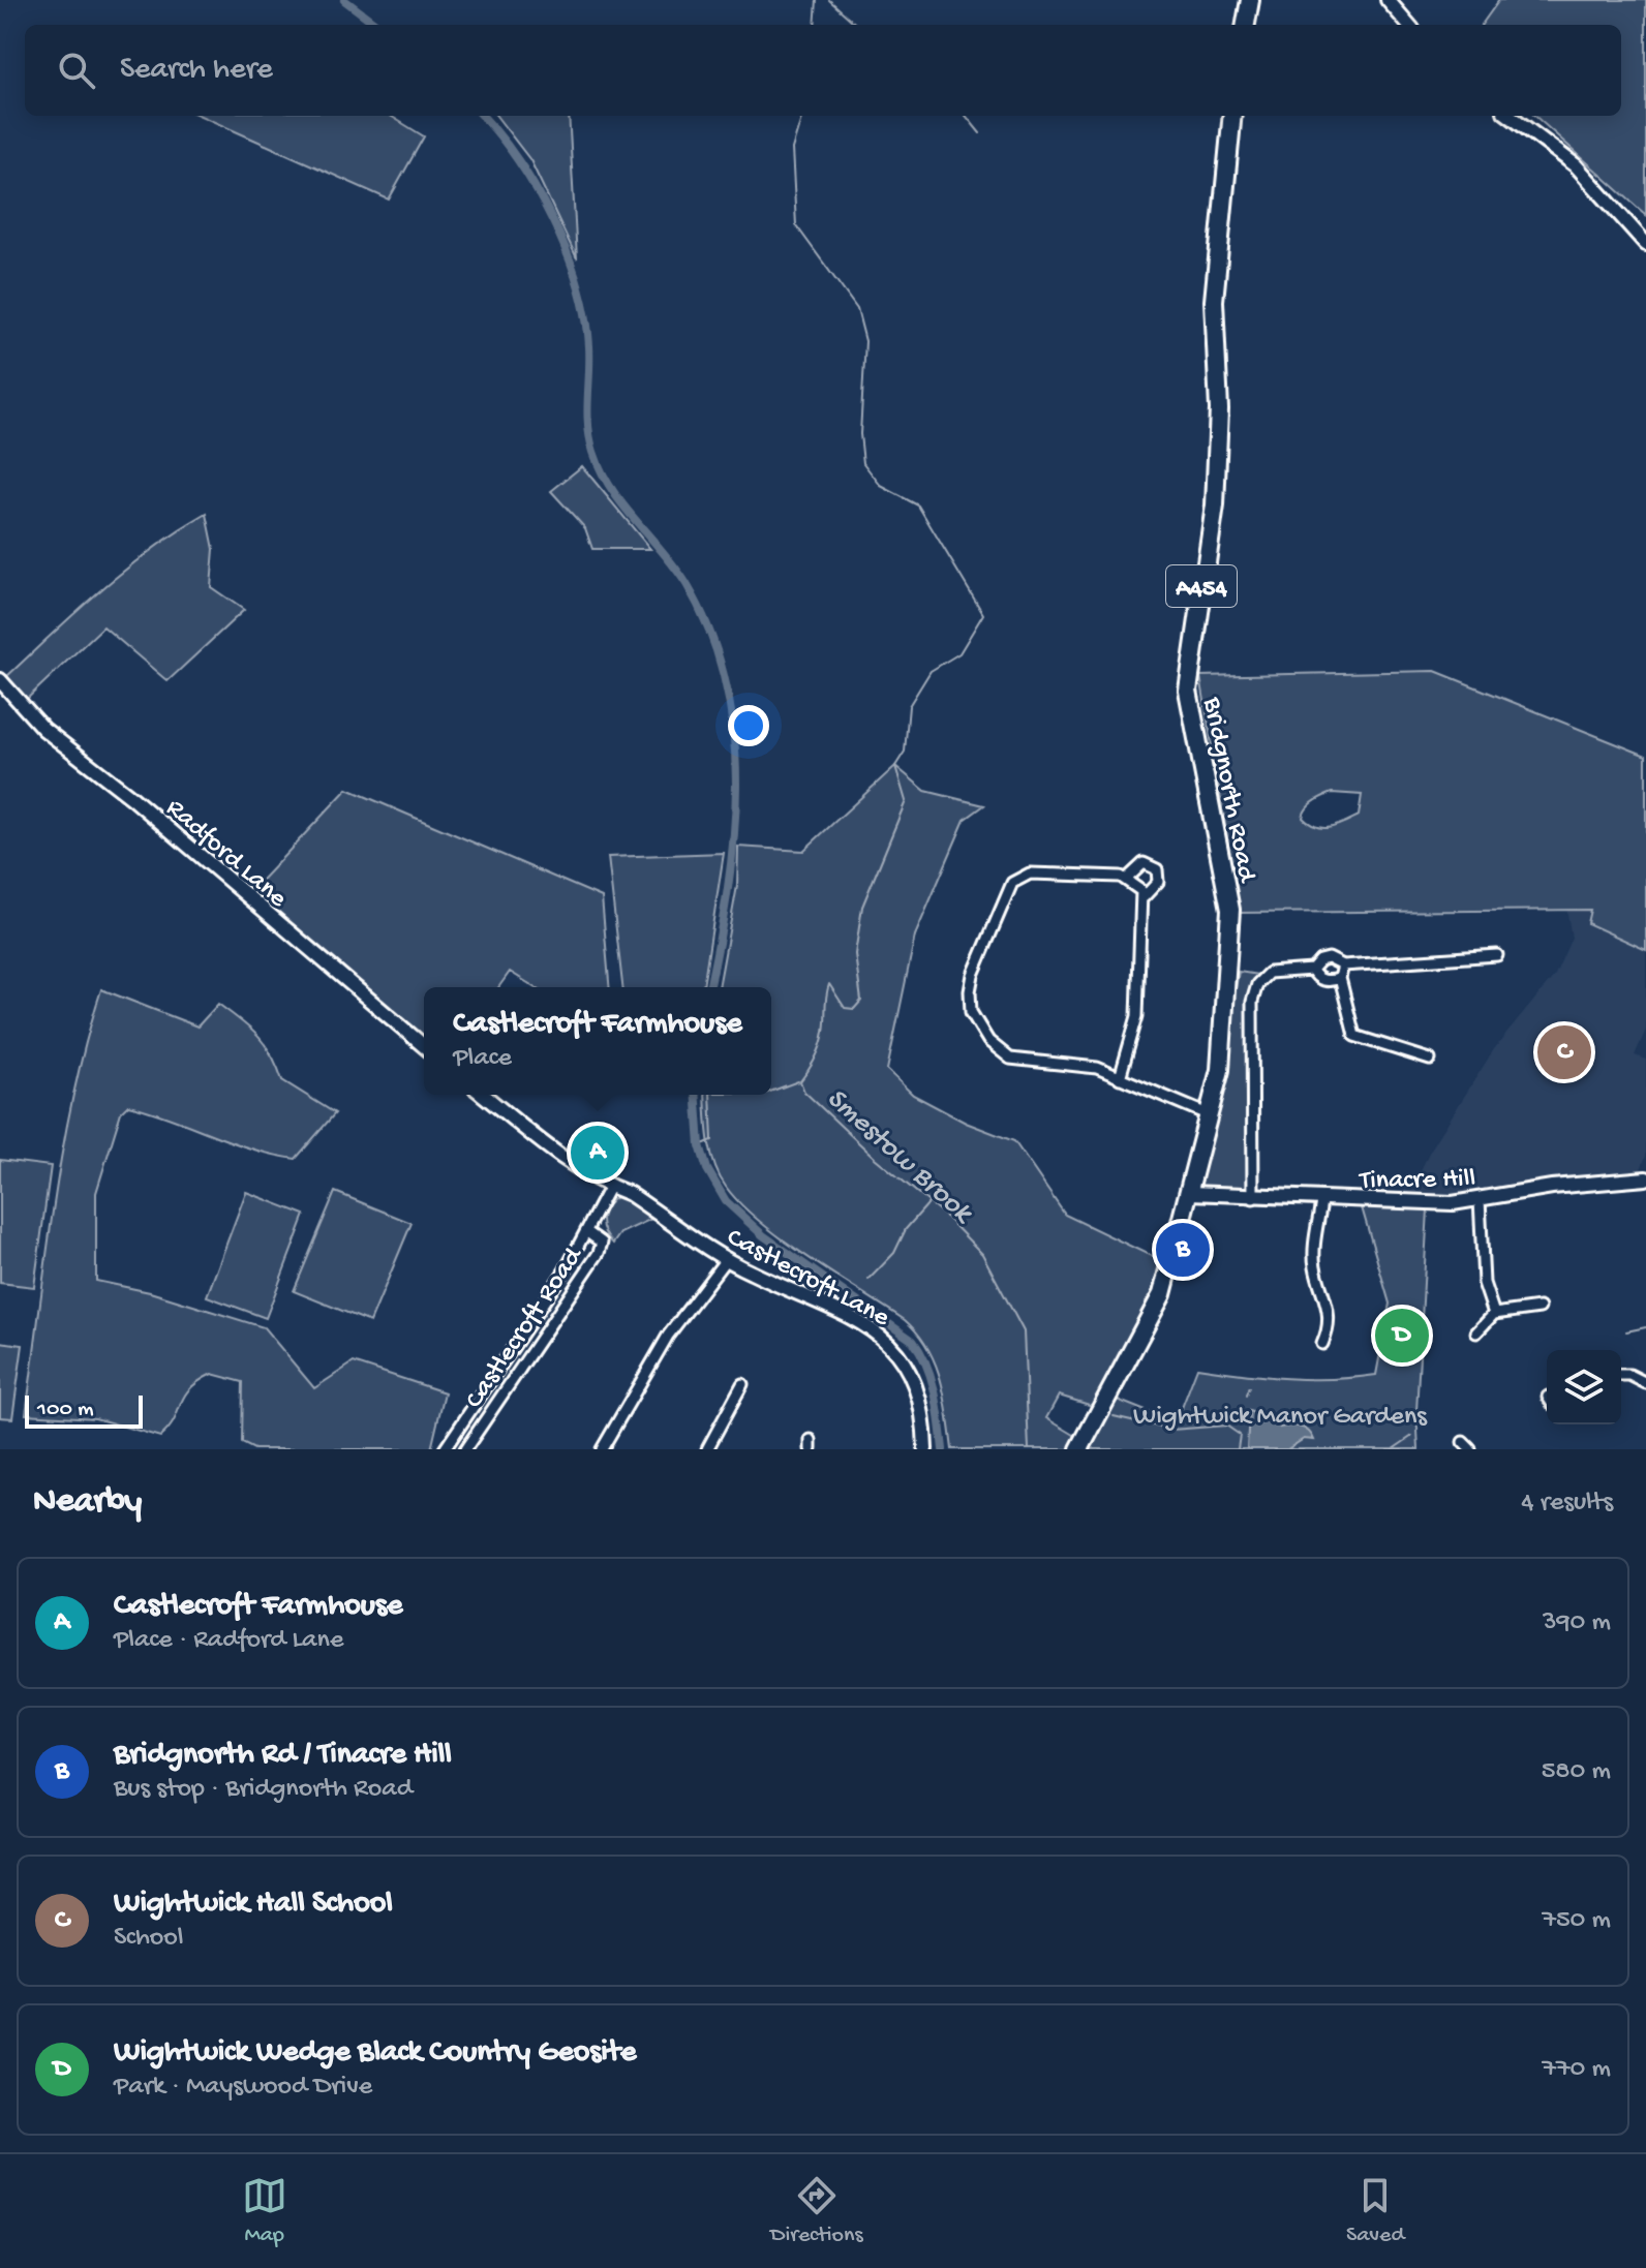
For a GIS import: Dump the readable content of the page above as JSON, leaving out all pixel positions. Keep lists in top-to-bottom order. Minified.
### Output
{"streets":{"highway":["A454","Bridgnorth Road"],"street":["Radford Lane","Tinacre Hill","Castlecroft Lane","Castlecroft Road"]},"crossings":[["Bridgnorth Road","Tinacre Hill"],["Castlecroft Lane","Castlecroft Road"]],"water":["Smestow Brook"],"parks":["Wightwick Manor Gardens"],"scale_bar":"100 m","page":{"search":"Search here","popup":["Castlecroft Farmhouse","Place"],"pins":["C","A","B","D"],"scale":"100 m","heading":["Nearby","4 results"],"list":[{"mark":"A","name":"Castlecroft Farmhouse","note":"Place · Radford Lane","value":"390 m"},{"mark":"B","name":"Bridgnorth Rd / Tinacre Hill","note":"Bus stop · Bridgnorth Road","value":"580 m"},{"mark":"C","name":"Wightwick Hall School","note":"School","value":"750 m"},{"mark":"D","name":"Wightwick Wedge Black Country Geosite","note":"Park · Mayswood Drive","value":"770 m"}],"nav":["Map","Directions","Saved"]}}
